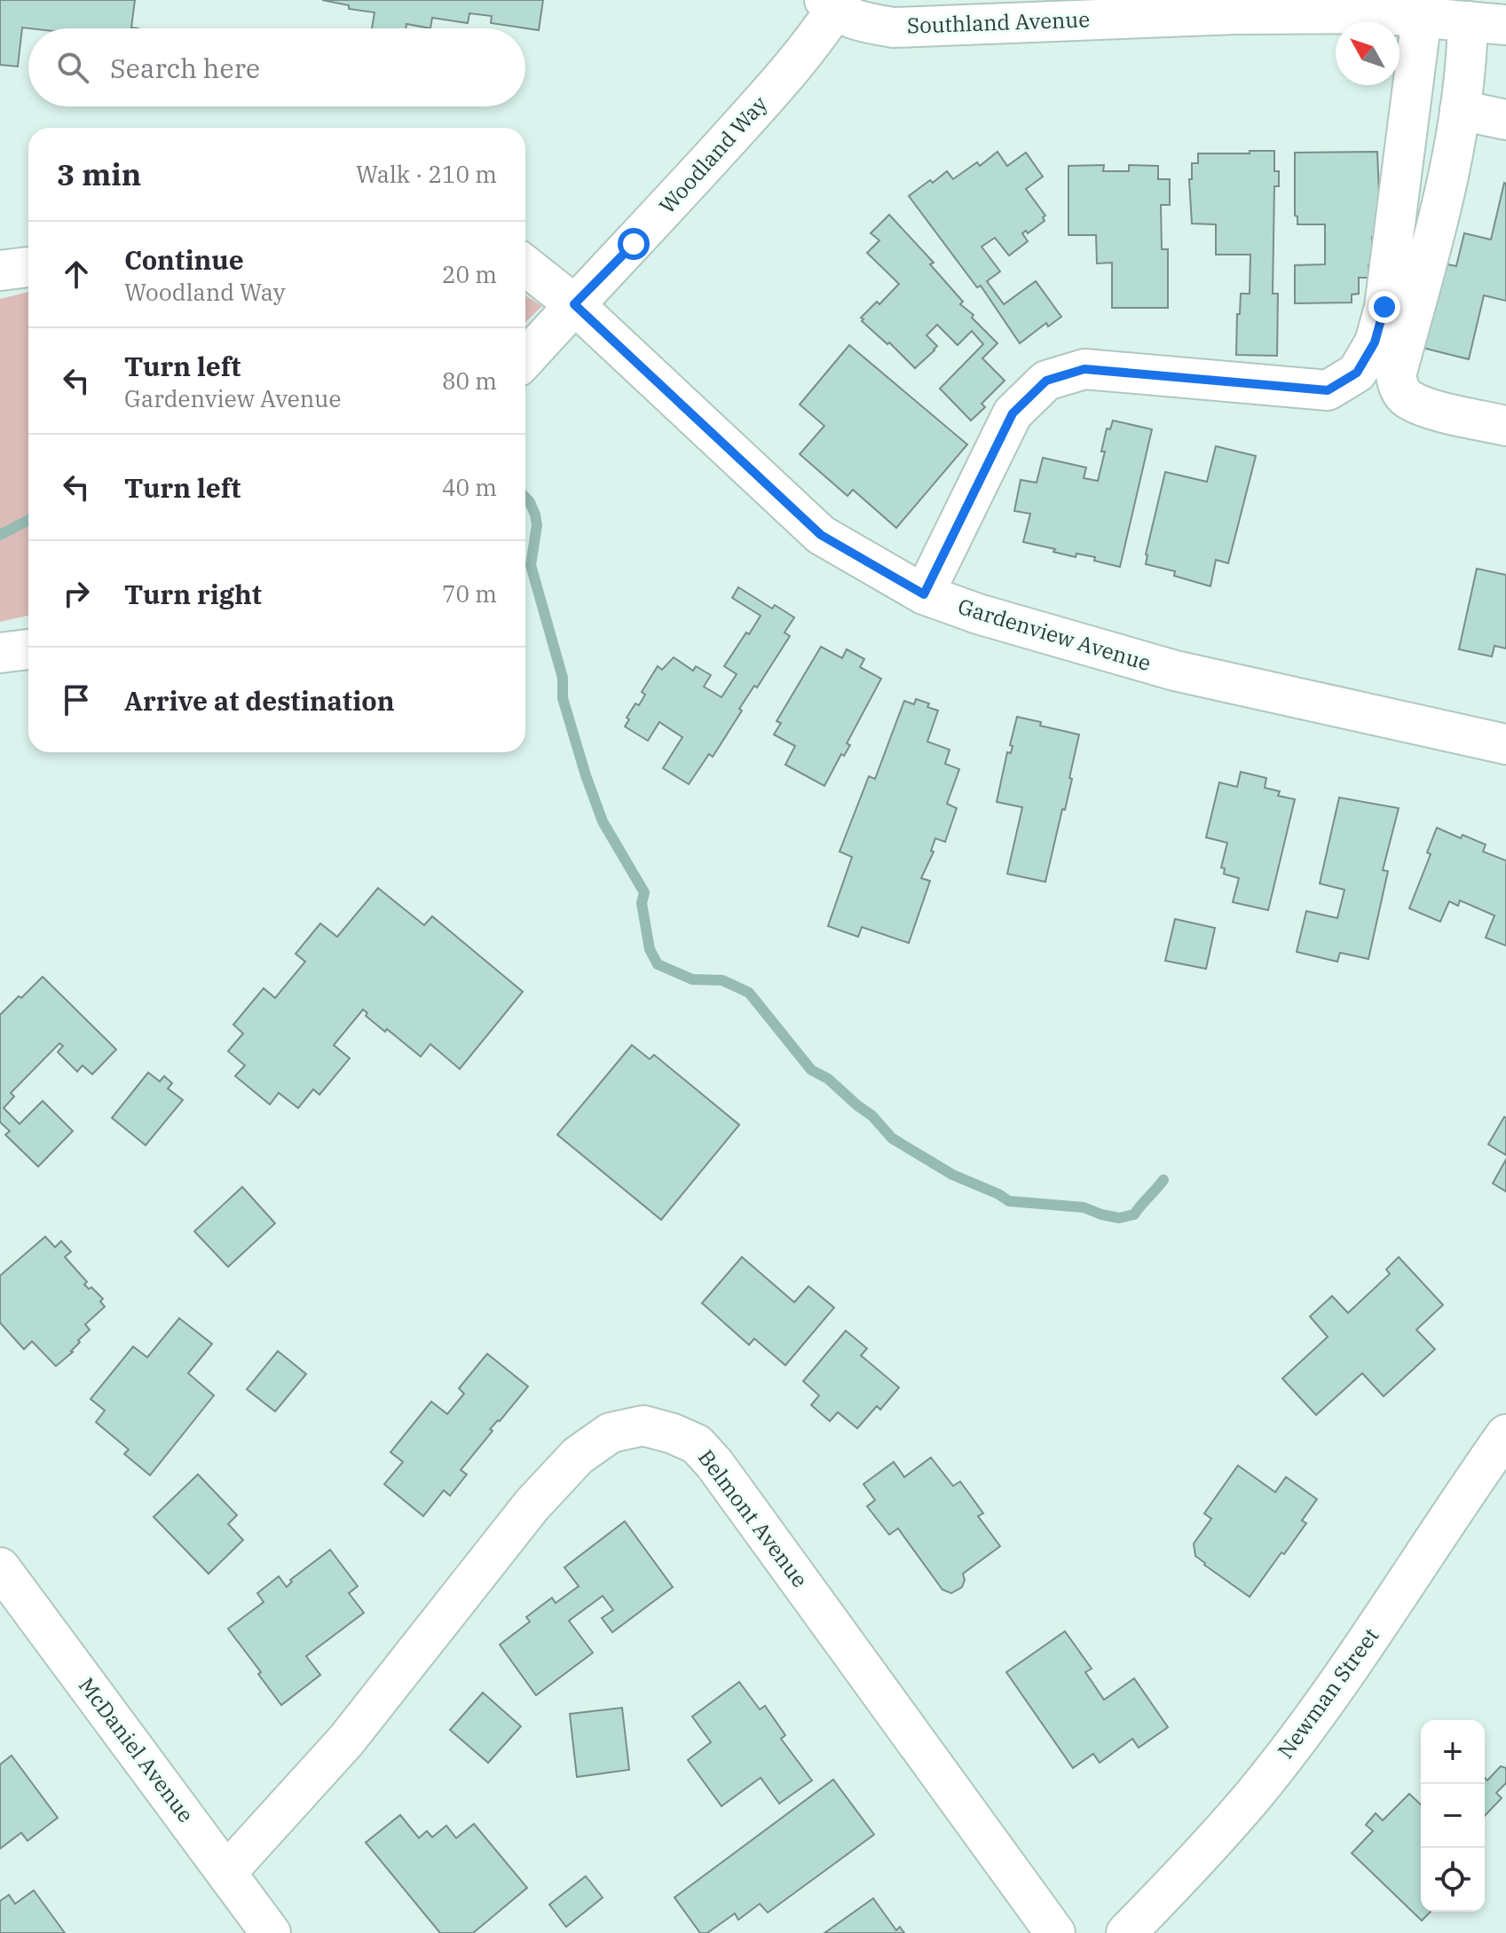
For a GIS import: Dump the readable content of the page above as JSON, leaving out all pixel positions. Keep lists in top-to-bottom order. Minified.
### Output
{"streets":{"street":["Southland Avenue","Woodland Way","Gardenview Avenue","Belmont Avenue","Newman Street","McDaniel Avenue"]},"crossings":[["Southland Avenue","Woodland Way"],["Woodland Way","Gardenview Avenue"],["Belmont Avenue","McDaniel Avenue"]],"north":"top left","page":{"search":"Search here","heading":["3 min","Walk · 210 m"],"list":[["Continue","Woodland Way","20 m"],["Turn left","Gardenview Avenue","80 m"],["Turn left","40 m"],["Turn right","70 m"],"Arrive at destination"],"map_buttons":["+","−"]}}
